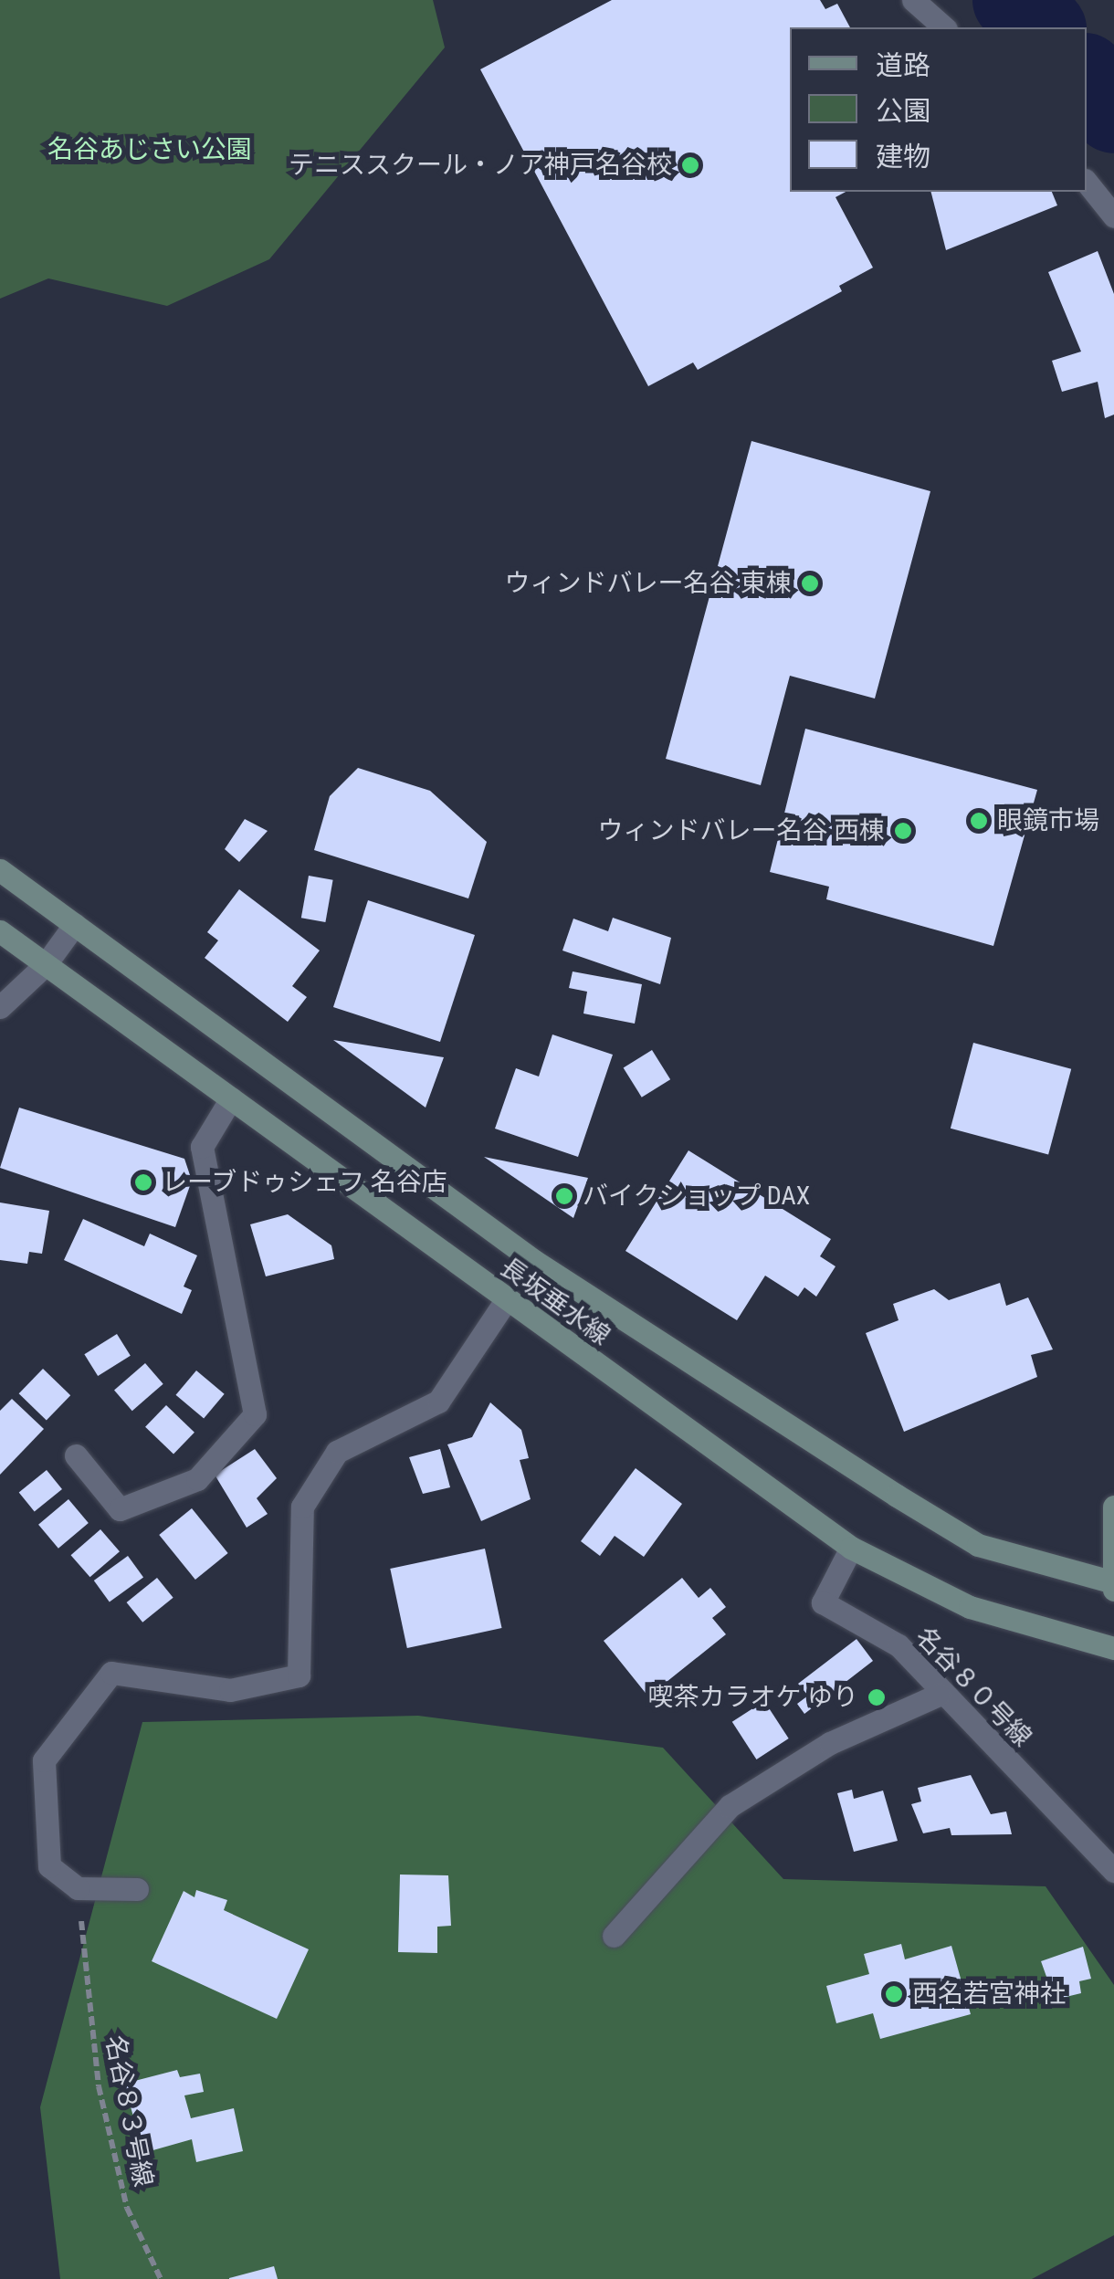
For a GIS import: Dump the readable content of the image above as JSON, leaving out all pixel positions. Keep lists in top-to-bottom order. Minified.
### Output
{"streets":{"main road":["長坂垂水線"],"street":["名谷８０号線"],"path":["名谷８３号線"]},"crossings":[["長坂垂水線","名谷８０号線"]],"parks":["名谷あじさい公園"],"places":["テニススクール・ノア神戸名谷校","ウィンドバレー名谷 東棟","眼鏡市場","ウィンドバレー名谷 西棟","レーブドゥシェフ 名谷店","バイクショップ DAX","喫茶カラオケ ゆり","西名若宮神社"],"legend":["道路","公園","建物"]}
